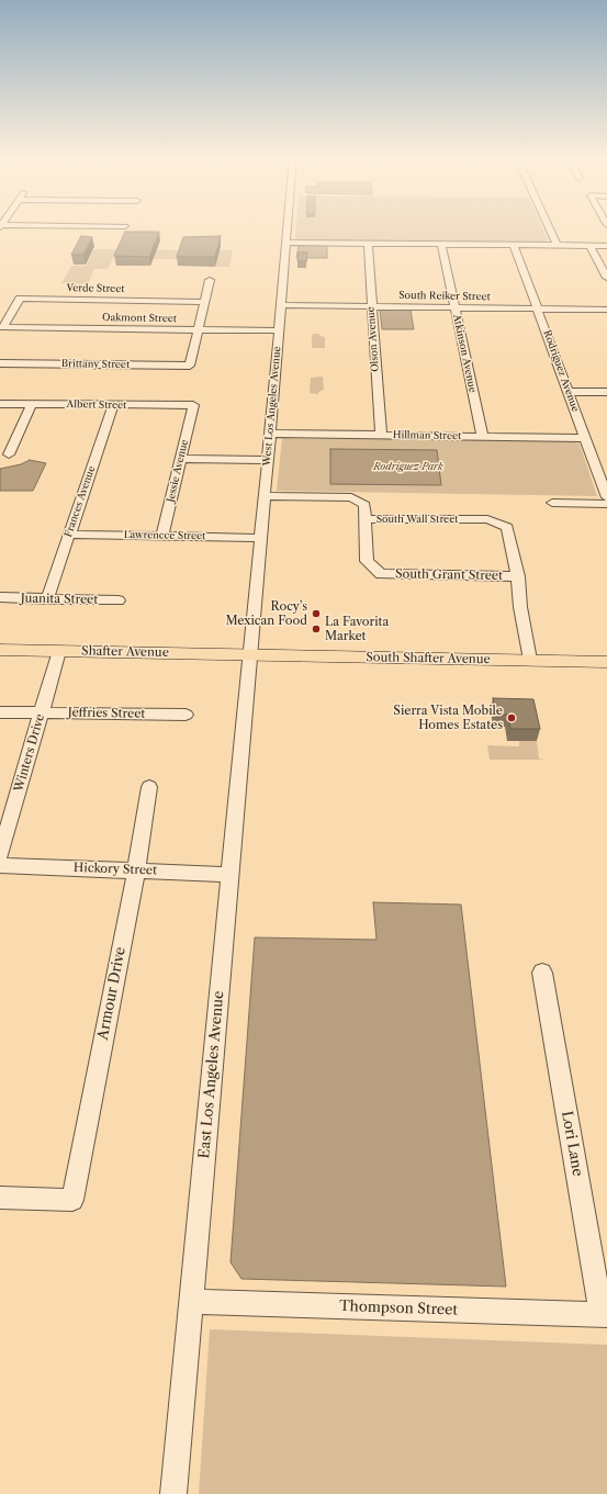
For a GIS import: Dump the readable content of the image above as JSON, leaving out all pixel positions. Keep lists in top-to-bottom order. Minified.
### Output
{"streets":{"main road":["Shafter Avenue","South Shafter Avenue"],"street":["Verde Street","South Reiker Street","Oakmont Street","Olson Avenue","Atkinson Avenue","Brittany Street","Rodriguez Avenue","Albert Street","West Los Angeles Avenue","Hillman Street","Jessie Avenue","Frances Avenue","South Wall Street","Lawrencce Street","South Grant Street","Juanita Street","Jeffries Street","Winters Drive","Hickory Street","Armour Drive","East Los Angeles Avenue","Lori Lane","Thompson Street"]},"crossings":[["Verde Street","Oakmont Street"],["South Reiker Street","Olson Avenue"],["South Reiker Street","Atkinson Avenue"],["South Reiker Street","Rodriguez Avenue"],["South Reiker Street","West Los Angeles Avenue"],["Oakmont Street","Brittany Street"],["Oakmont Street","West Los Angeles Avenue"],["Olson Avenue","Hillman Street"],["Atkinson Avenue","Hillman Street"],["Rodriguez Avenue","Hillman Street"],["Albert Street","Jessie Avenue"],["Albert Street","Frances Avenue"],["West Los Angeles Avenue","Hillman Street"],["West Los Angeles Avenue","South Wall Street"],["West Los Angeles Avenue","Lawrencce Street"],["West Los Angeles Avenue","Shafter Avenue"],["West Los Angeles Avenue","South Shafter Avenue"],["West Los Angeles Avenue","East Los Angeles Avenue"],["Jessie Avenue","Lawrencce Street"],["Frances Avenue","Lawrencce Street"],["Frances Avenue","Juanita Street"],["South Wall Street","South Grant Street"],["Shafter Avenue","South Shafter Avenue"],["Shafter Avenue","Winters Drive"],["Shafter Avenue","East Los Angeles Avenue"],["South Shafter Avenue","East Los Angeles Avenue"],["Jeffries Street","Winters Drive"],["Hickory Street","Armour Drive"],["Hickory Street","East Los Angeles Avenue"],["East Los Angeles Avenue","Thompson Street"],["Lori Lane","Thompson Street"]],"parks":["Rodriguez Park"],"places":["Rocy's Mexican Food","La Favorita Market","Sierra Vista Mobile Homes Estates"]}
